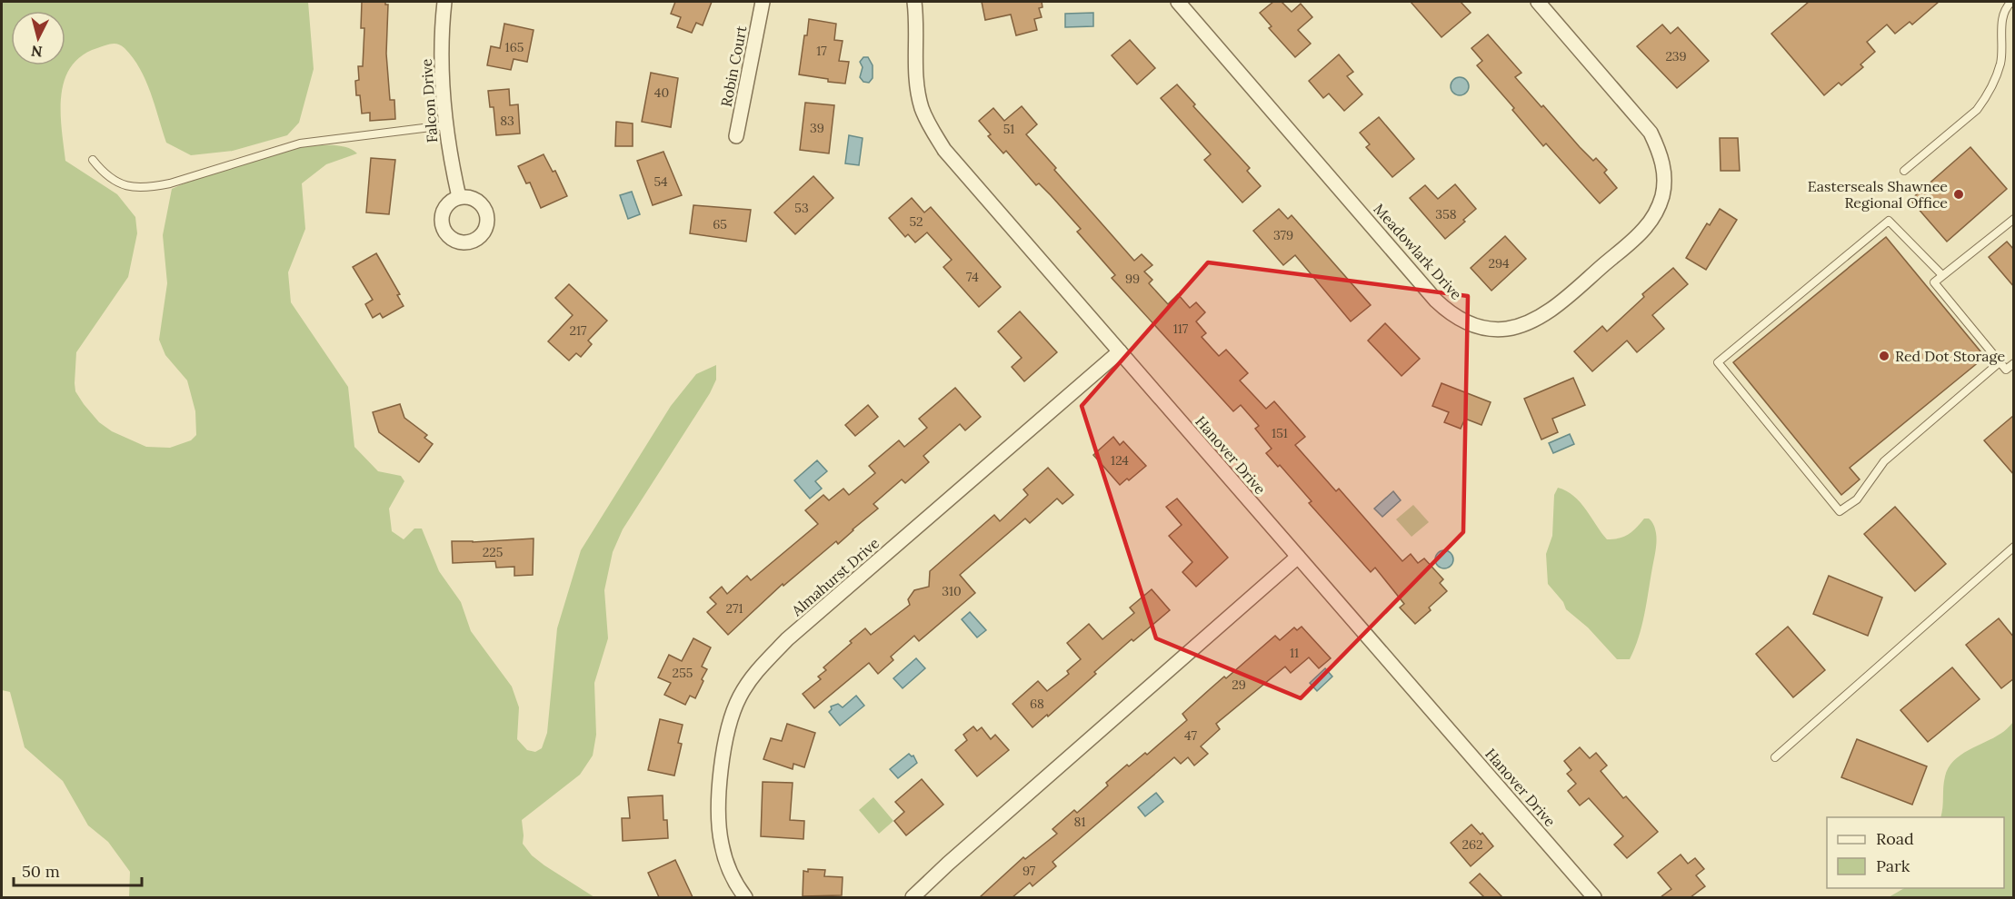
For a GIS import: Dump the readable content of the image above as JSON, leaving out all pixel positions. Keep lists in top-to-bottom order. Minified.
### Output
{"streets":{"street":["Robin Court","Falcon Drive","Meadowlark Drive","Hanover Drive","Almahurst Drive"]},"crossings":[["Hanover Drive","Almahurst Drive"]],"places":["Easterseals Shawnee Regional Office","Red Dot Storage"],"house_numbers":["165","17","239","40","83","39","51","54","53","358","52","65","379","294","74","99","117","217","151","124","225","310","271","11","255","29","68","47","81","262","97"],"legend":["Road","Park"],"scale_bar":"50 m","north":"bottom"}
